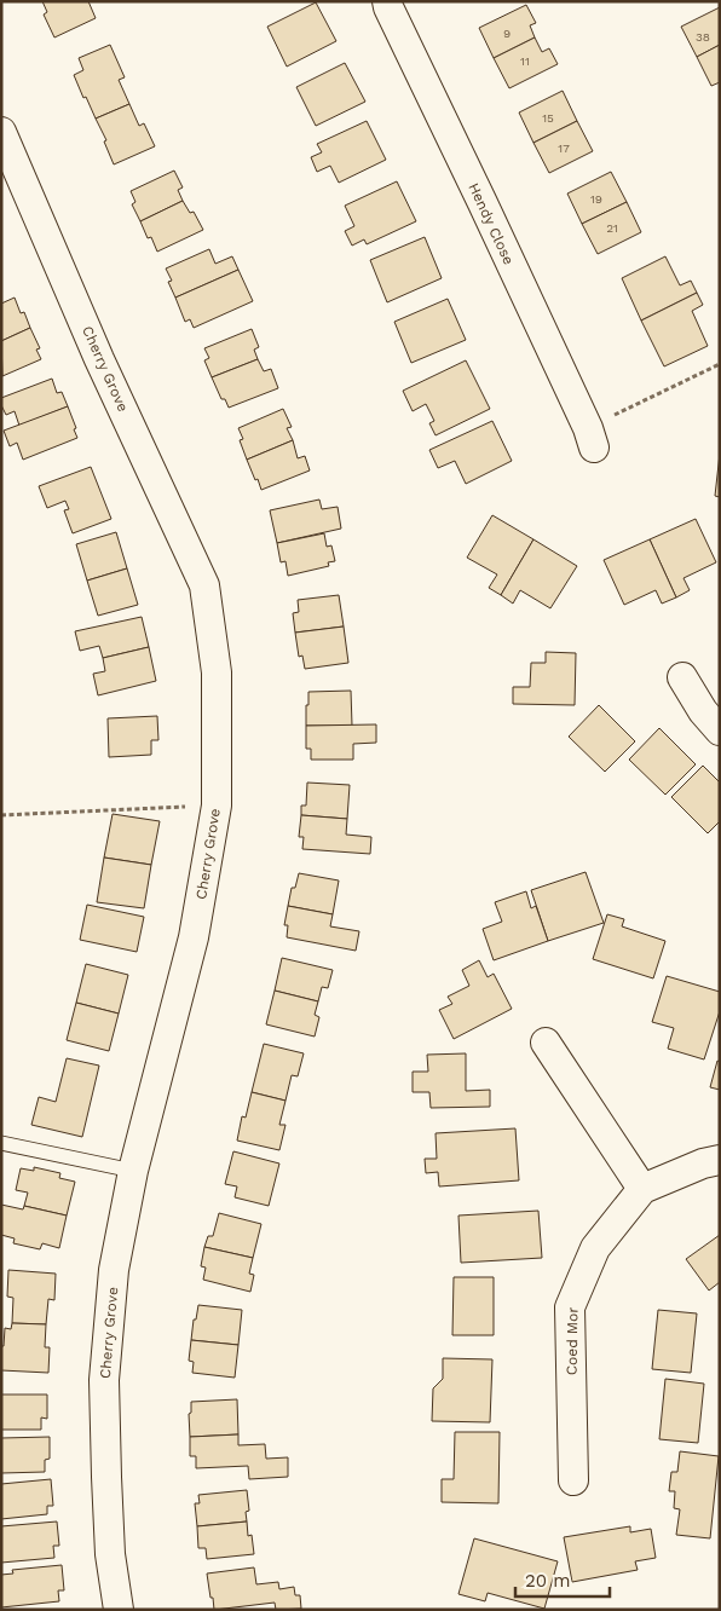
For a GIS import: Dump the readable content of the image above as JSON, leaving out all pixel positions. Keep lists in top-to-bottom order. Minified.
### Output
{"streets":{"street":["Hendy Close","Cherry Grove","Coed Mor"]},"house_numbers":["9","38","11","15","17","19","21"],"scale_bar":"20 m"}
